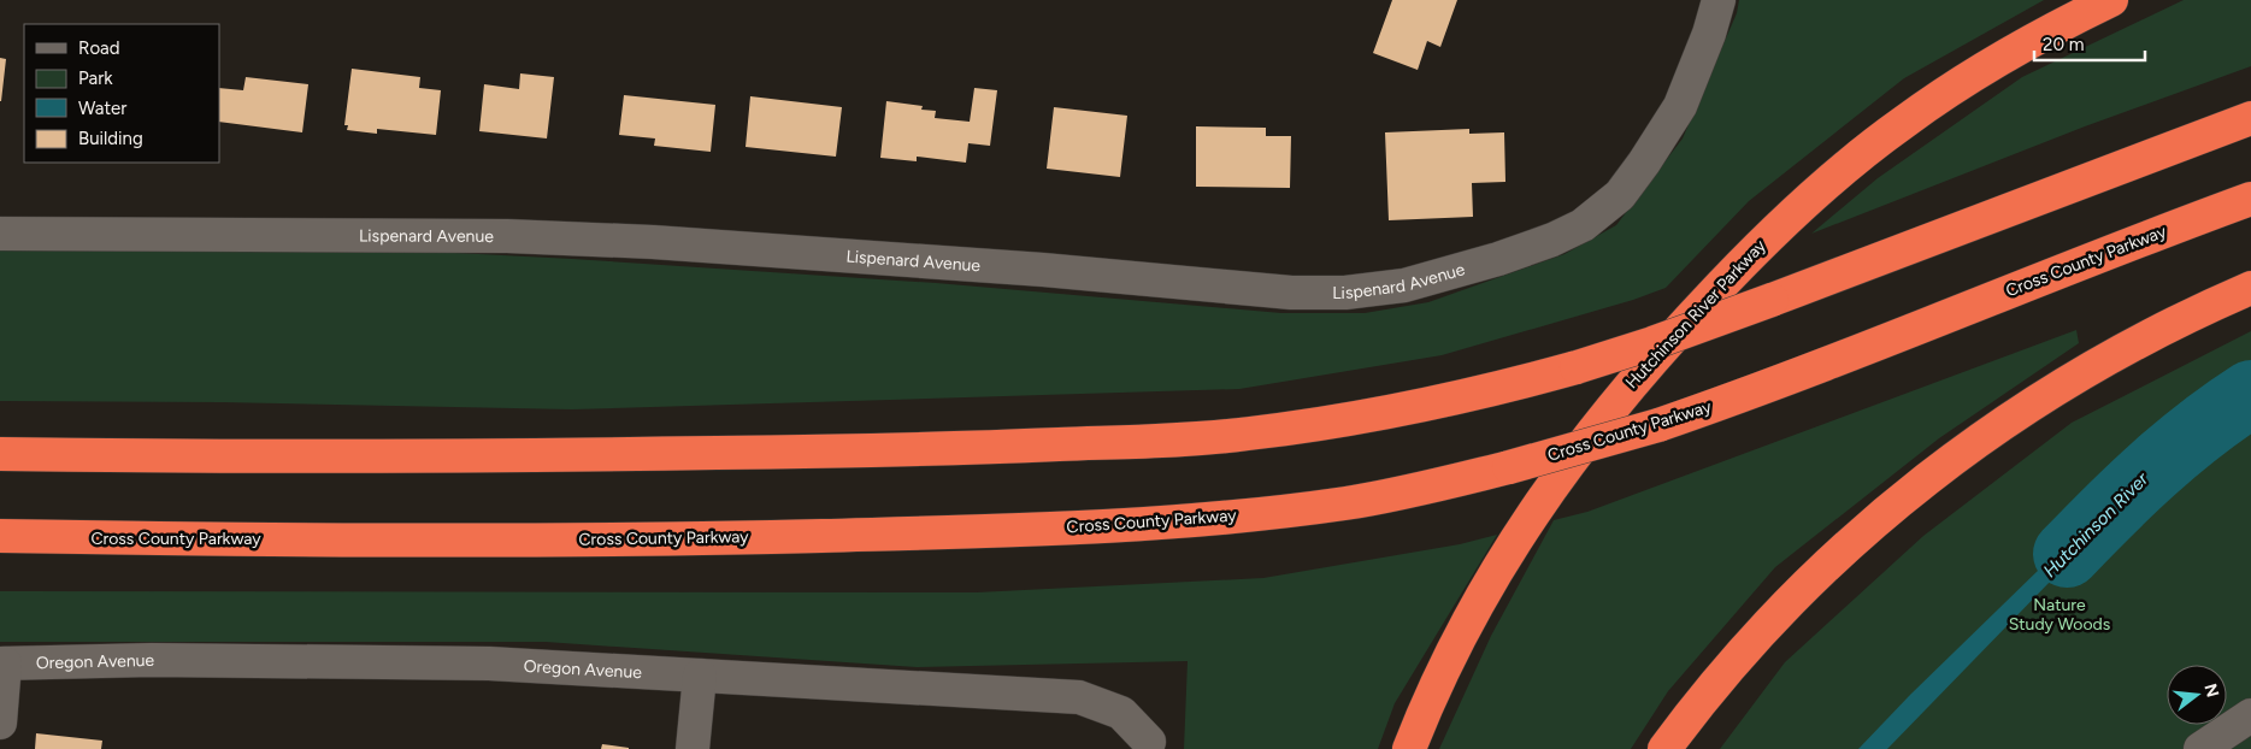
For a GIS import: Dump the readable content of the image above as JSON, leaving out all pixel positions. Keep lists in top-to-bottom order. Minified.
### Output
{"streets":{"highway":["Cross County Parkway","Hutchinson River Parkway"],"street":["Lispenard Avenue","Oregon Avenue"]},"water":["Hutchinson River"],"parks":["Nature Study Woods"],"legend":["Road","Park","Water","Building"],"scale_bar":"20 m","north":"right"}
